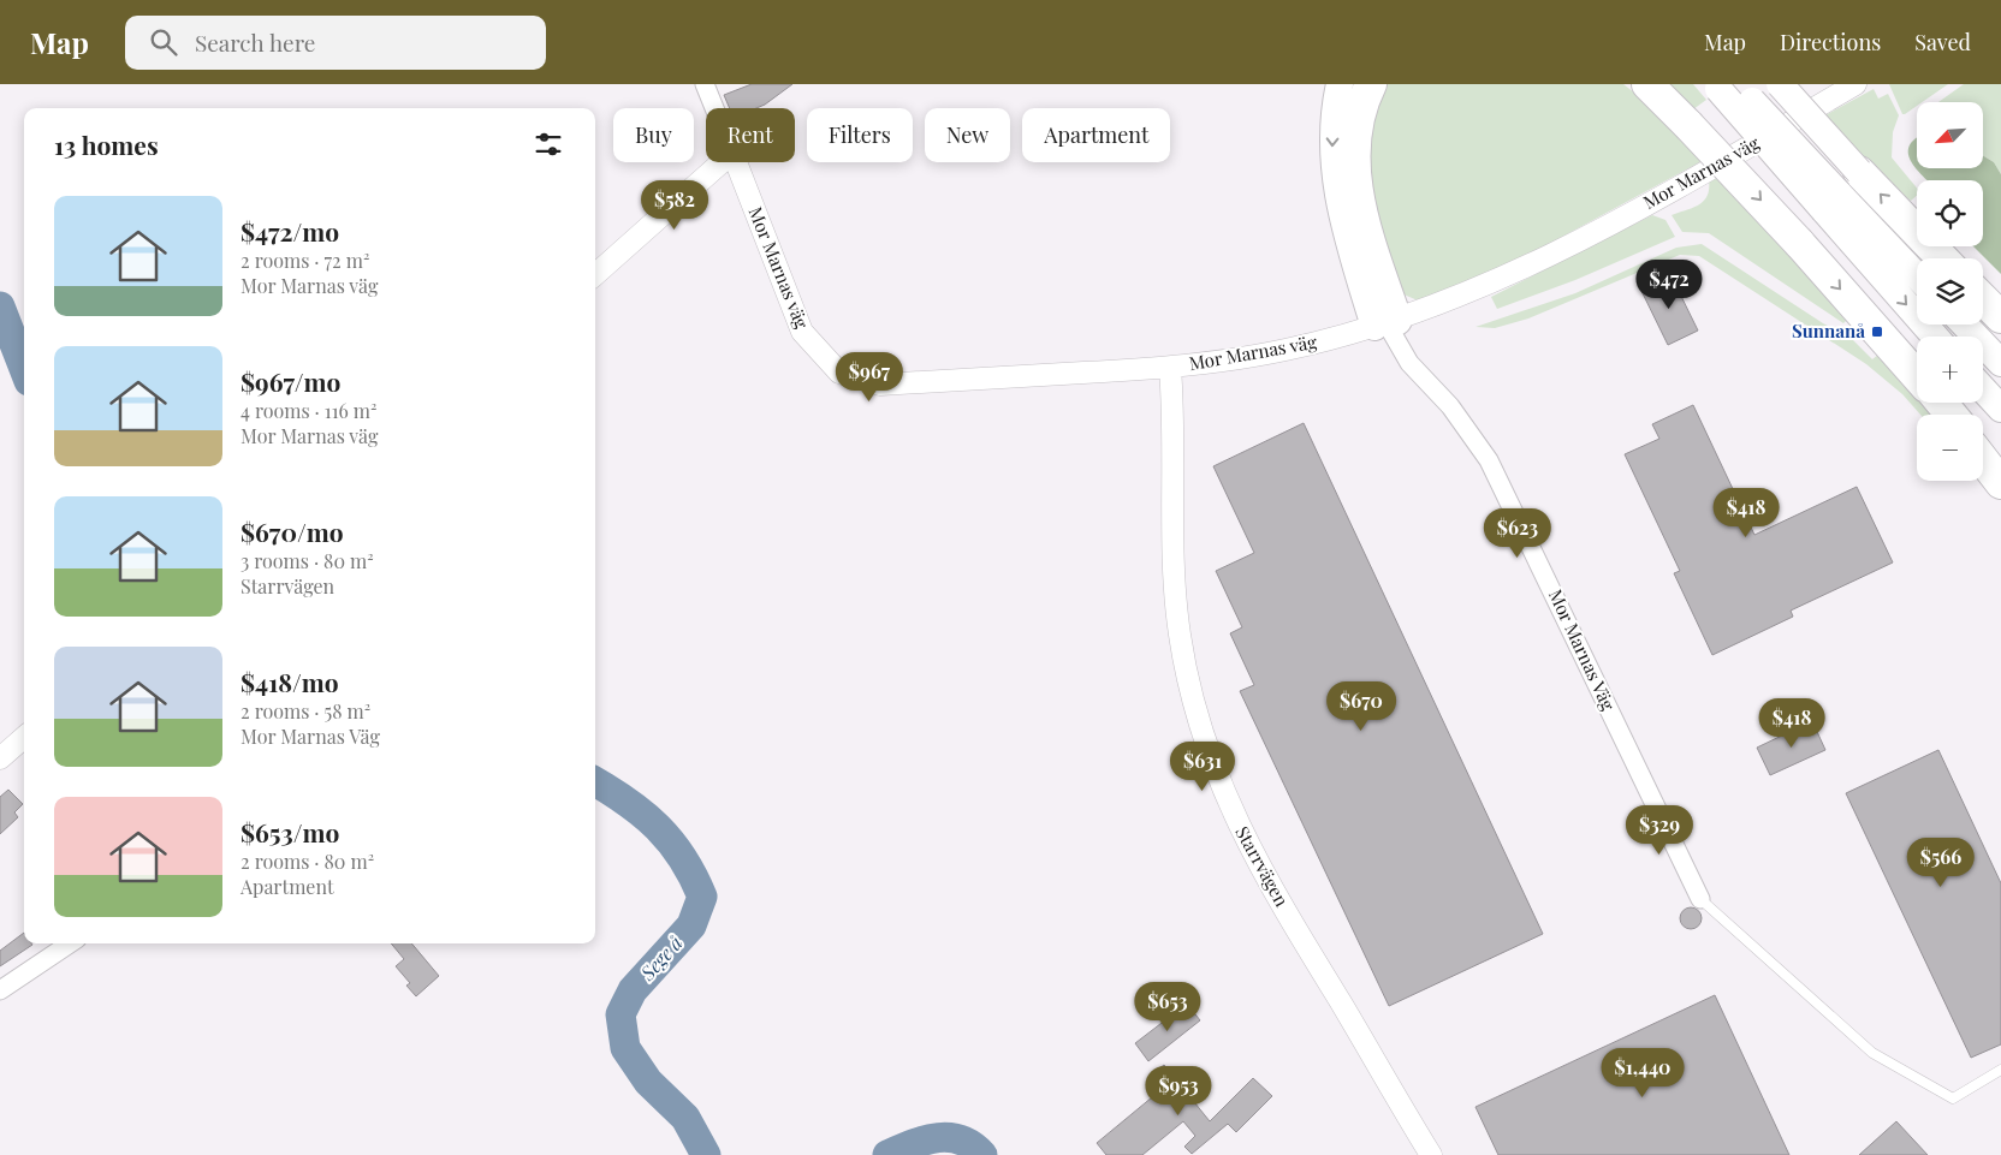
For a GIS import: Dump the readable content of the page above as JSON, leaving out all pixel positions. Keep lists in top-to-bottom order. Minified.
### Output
{"streets":{"street":["Mor Marnas väg","Mor Marnas Väg","Starrvägen"]},"crossings":[["Mor Marnas väg","Mor Marnas Väg"],["Mor Marnas väg","Starrvägen"]],"water":["Sege å"],"places":{"transit":["Sunnanå"]},"north":"bottom left","page":{"header":"Map","search":"Search here","nav":["Map","Directions","Saved"],"map_buttons":["+","−"],"chip":["Buy","Rent","Filters","New","Apartment"],"heading":"13 homes","price":["$582","$472","$967","$418","$623","$670","$418","$631","$329","$566","$653","$1,440","$953"],"list":[{"name":"$472/mo","note":"2 rooms · 72 m² · Mor Marnas väg"},{"name":"$967/mo","note":"4 rooms · 116 m² · Mor Marnas väg"},{"name":"$670/mo","note":"3 rooms · 80 m² · Starrvägen"},{"name":"$418/mo","note":"2 rooms · 58 m² · Mor Marnas Väg"},{"name":"$653/mo","note":"2 rooms · 80 m² · Apartment"}]}}
